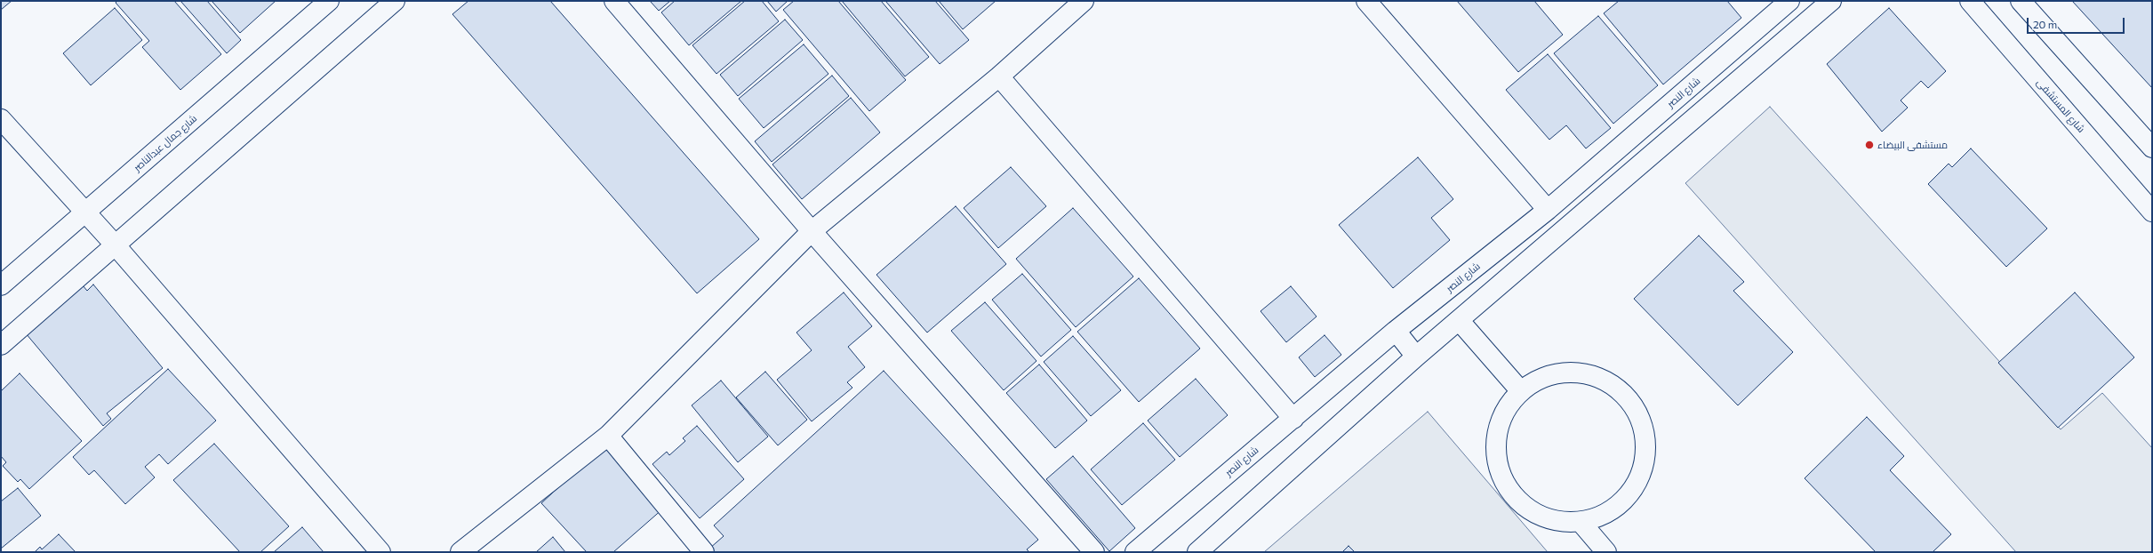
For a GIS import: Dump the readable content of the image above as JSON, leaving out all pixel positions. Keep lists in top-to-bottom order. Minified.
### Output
{"streets":{"street":["شارع النصر","شارع المستشفى","شارع جمال عبدالناصر"]},"places":["مستشفى البيضاء"],"scale_bar":"20 m"}
